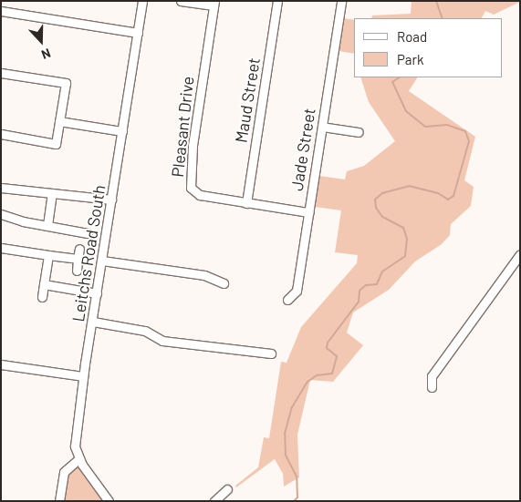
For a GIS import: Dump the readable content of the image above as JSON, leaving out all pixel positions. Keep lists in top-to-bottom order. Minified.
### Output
{"streets":{"street":["Maud Street","Pleasant Drive","Jade Street","Leitchs Road South"]},"crossings":[["Maud Street","Pleasant Drive"],["Pleasant Drive","Jade Street"]],"legend":["Road","Park"],"north":"bottom"}
